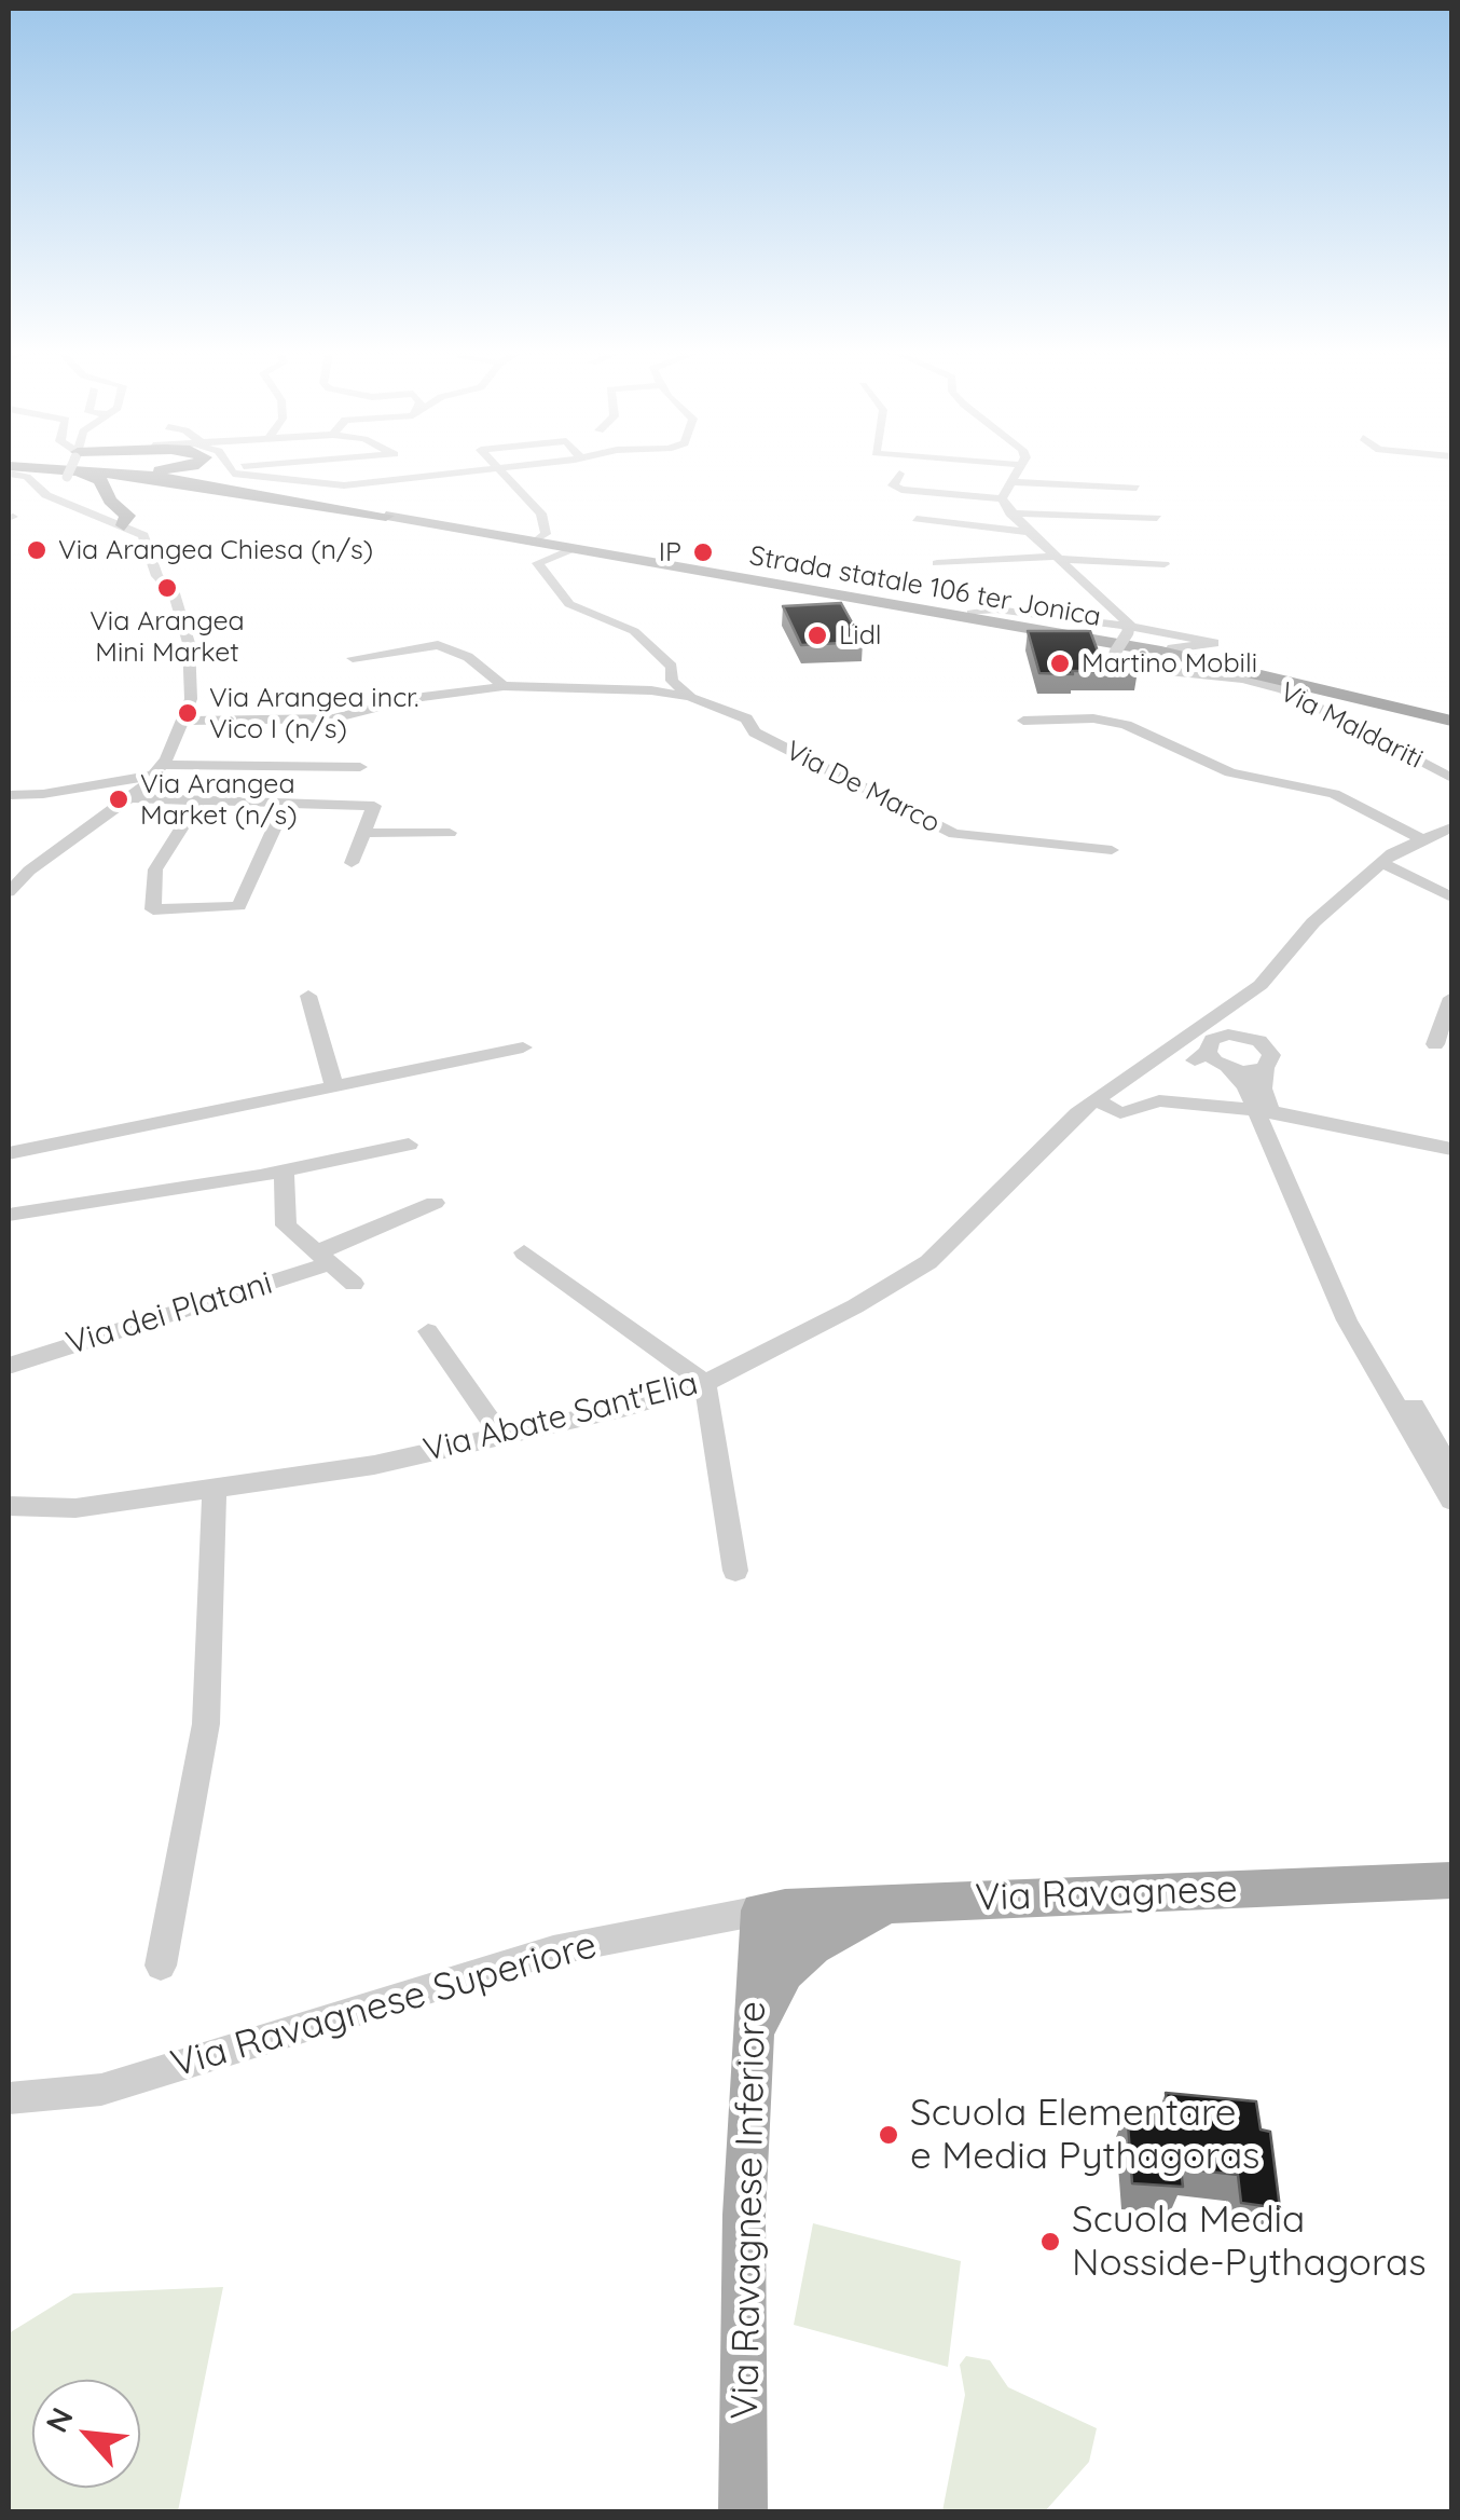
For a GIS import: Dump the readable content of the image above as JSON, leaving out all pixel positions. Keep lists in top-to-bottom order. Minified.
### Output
{"streets":{"main road":["Strada statale 106 ter Jonica","Via Ravagnese","Via Ravagnese Inferiore"],"street":["Via Maldariti","Via De Marco","Via dei Platani","Via Abate Sant'Elia","Via Ravagnese Superiore"]},"crossings":[["Via Ravagnese","Via Ravagnese Superiore"],["Via Ravagnese","Via Ravagnese Inferiore"],["Via Ravagnese Superiore","Via Ravagnese Inferiore"]],"places":["Via Arangea Chiesa (n/s)","IP","Via Arangea Mini Market","Lidl","Martino Mobili","Via Arangea incr. Vico I (n/s)","Via Arangea Market (n/s)","Scuola Elementare e Media Pythagoras","Scuola Media Nosside-Pythagoras"],"north":"top left"}
